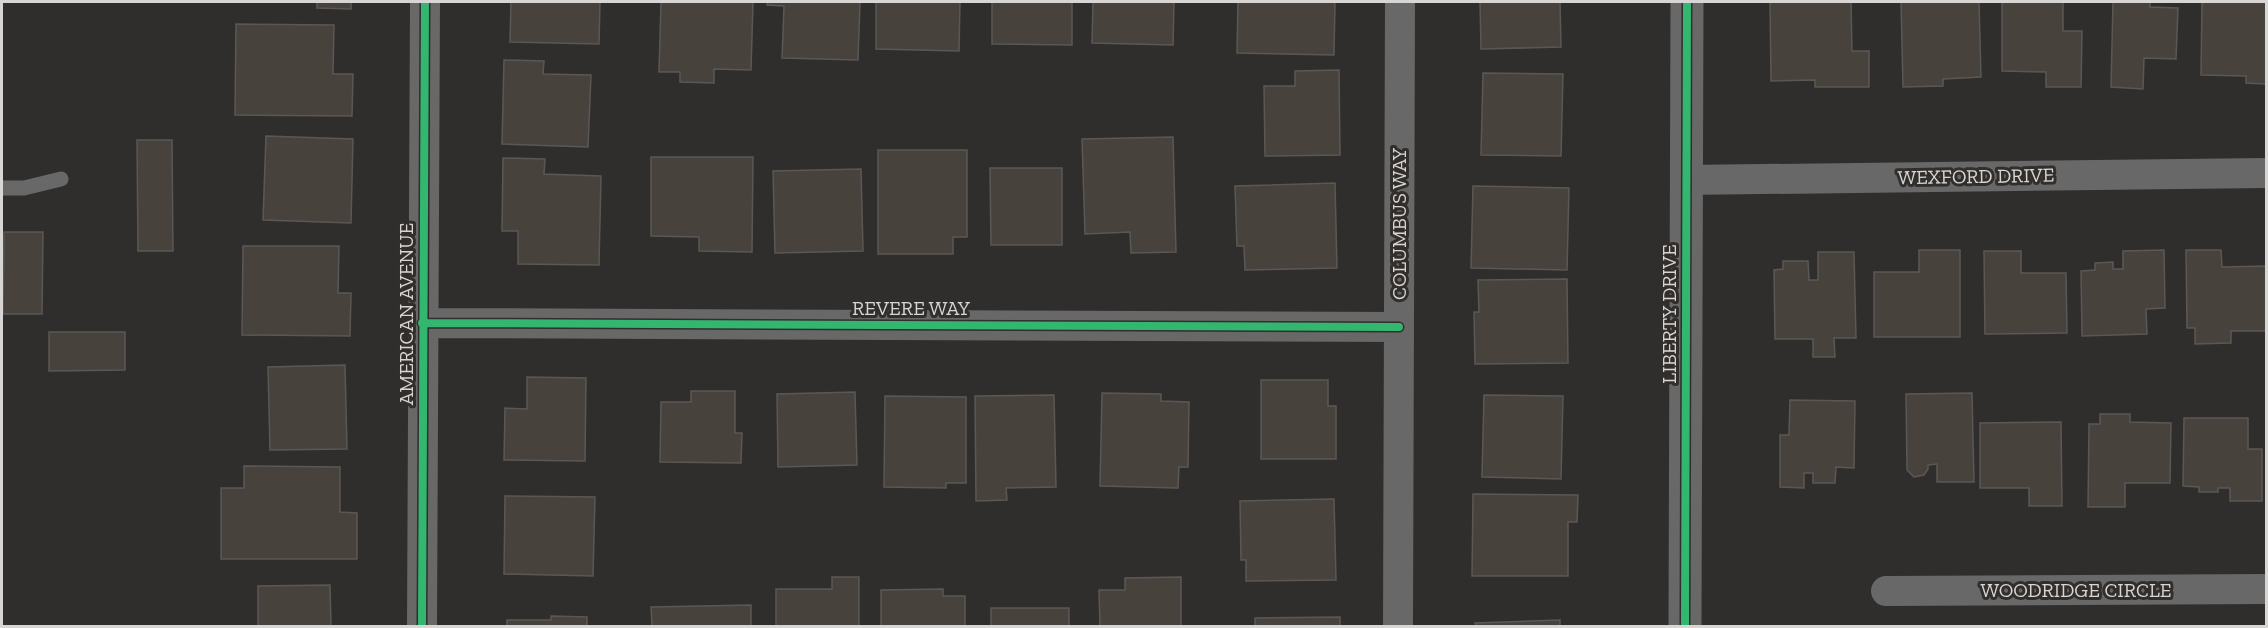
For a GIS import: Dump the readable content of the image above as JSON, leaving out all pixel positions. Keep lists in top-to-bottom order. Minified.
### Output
{"streets":{"street":["WEXFORD DRIVE","COLUMBUS WAY","REVERE WAY","AMERICAN AVENUE","LIBERTY DRIVE","WOODRIDGE CIRCLE"]},"crossings":[["WEXFORD DRIVE","LIBERTY DRIVE"],["COLUMBUS WAY","REVERE WAY"],["REVERE WAY","AMERICAN AVENUE"]]}
